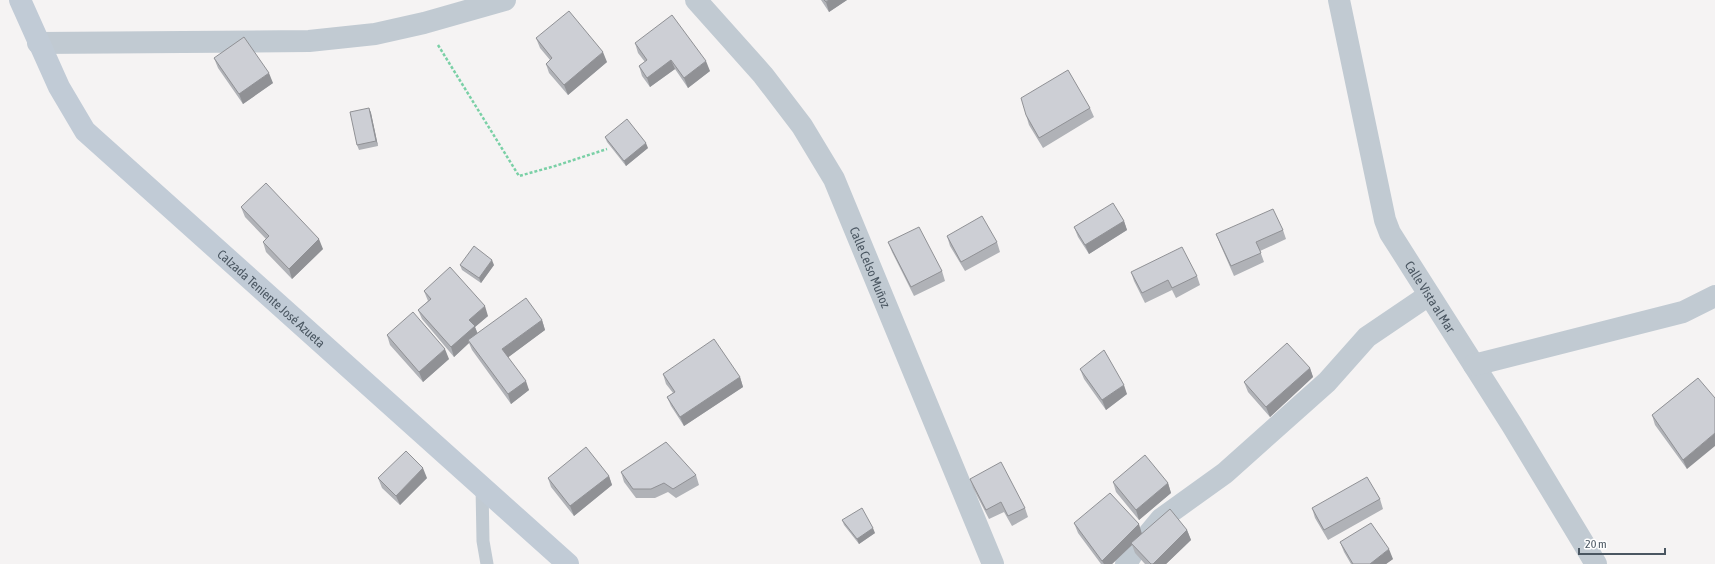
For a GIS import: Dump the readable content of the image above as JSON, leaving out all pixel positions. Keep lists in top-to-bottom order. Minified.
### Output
{"streets":{"main road":["Calzada Teniente José Azueta"],"street":["Calle Celso Muñoz","Calle Vista al Mar"]},"scale_bar":"20 m"}
